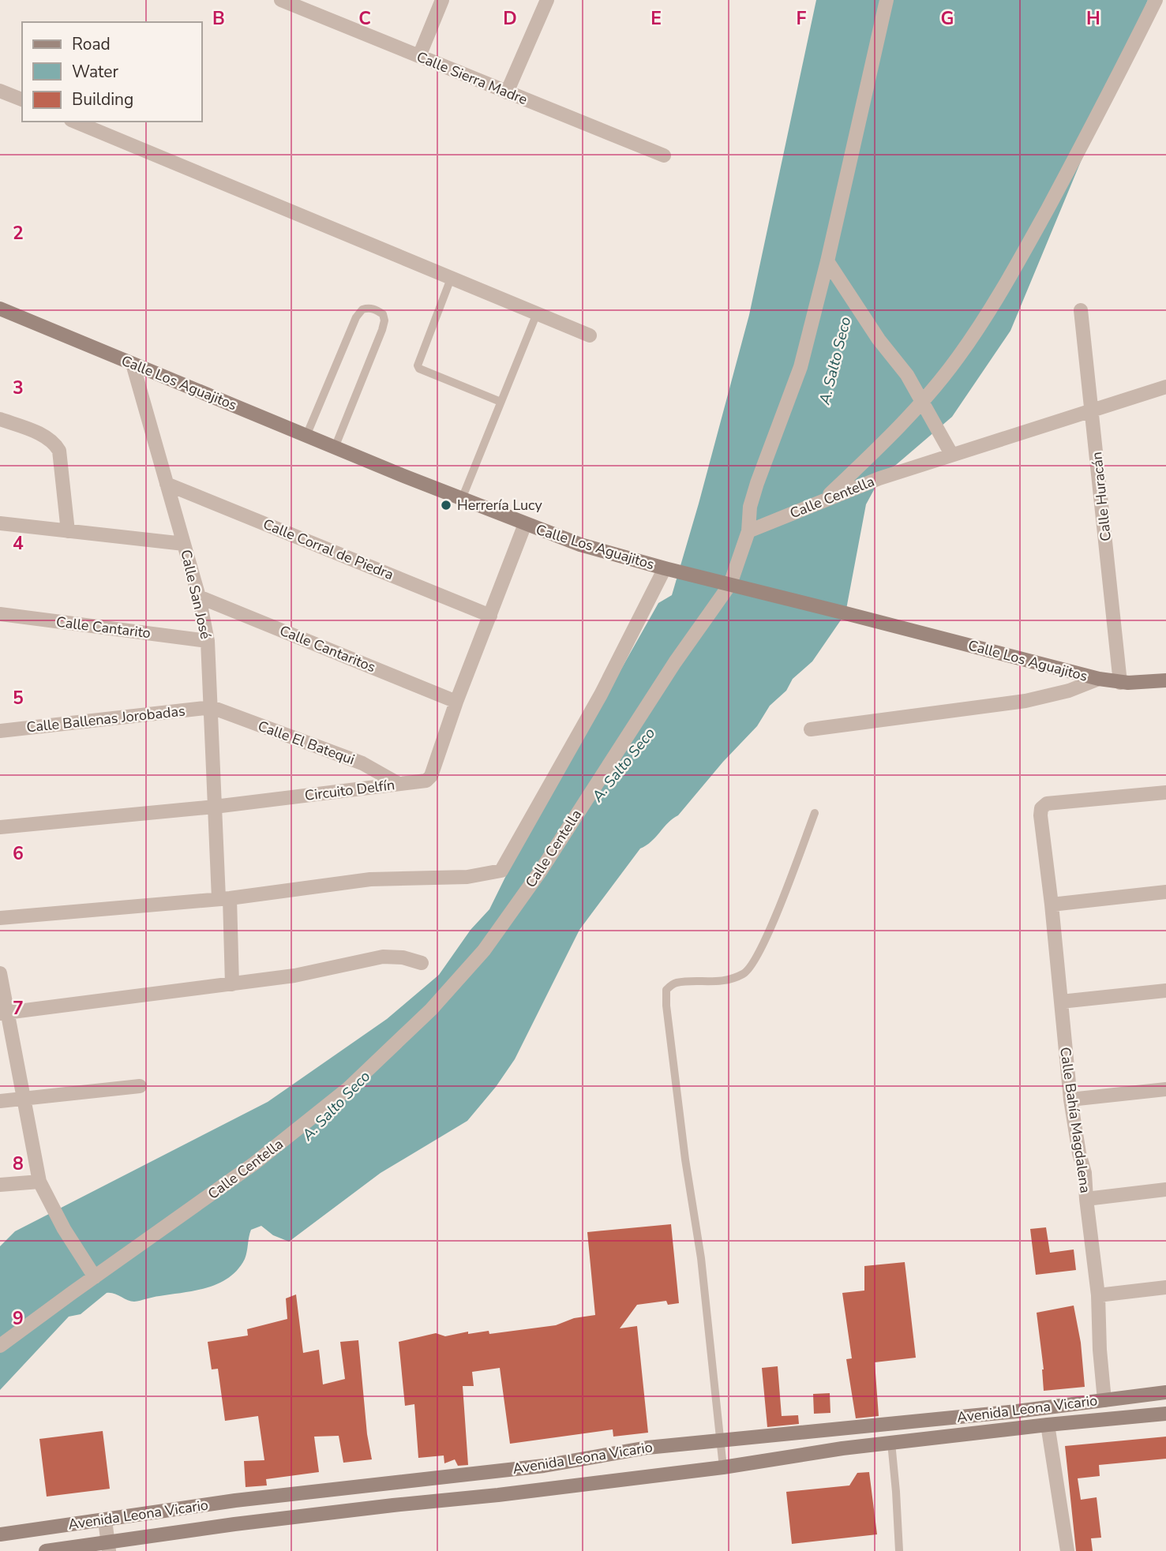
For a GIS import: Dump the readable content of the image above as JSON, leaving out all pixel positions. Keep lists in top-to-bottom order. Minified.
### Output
{"streets":{"street":["Calle Sierra Madre","Calle Los Aguajitos","Calle Huracán","Calle Centella","Calle Corral de Piedra","Calle San José","Calle Cantarito","Calle Cantaritos","Calle Ballenas Jorobadas","Calle El Batequi","Circuito Delfín","Calle Bahía Magdalena","Avenida Leona Vicario"]},"crossings":[["Calle Los Aguajitos","Calle Huracán"],["Calle Los Aguajitos","Calle Centella"],["Calle Los Aguajitos","Calle San José"],["Calle Los Aguajitos","Circuito Delfín"],["Calle Huracán","Calle Centella"],["Calle Corral de Piedra","Calle San José"],["Calle Corral de Piedra","Circuito Delfín"],["Calle San José","Calle Cantarito"],["Calle San José","Calle Cantaritos"],["Calle San José","Calle Ballenas Jorobadas"],["Calle San José","Calle El Batequi"],["Calle San José","Circuito Delfín"],["Calle Cantaritos","Circuito Delfín"],["Calle Ballenas Jorobadas","Calle El Batequi"],["Calle El Batequi","Circuito Delfín"],["Calle Bahía Magdalena","Avenida Leona Vicario"]],"water":["A. Salto Seco"],"places":["Herrería Lucy"],"legend":["Road","Water","Building"],"grid":{"columns":["B","C","D","E","F","G","H"],"rows":["2","3","4","5","6","7","8","9"]}}
